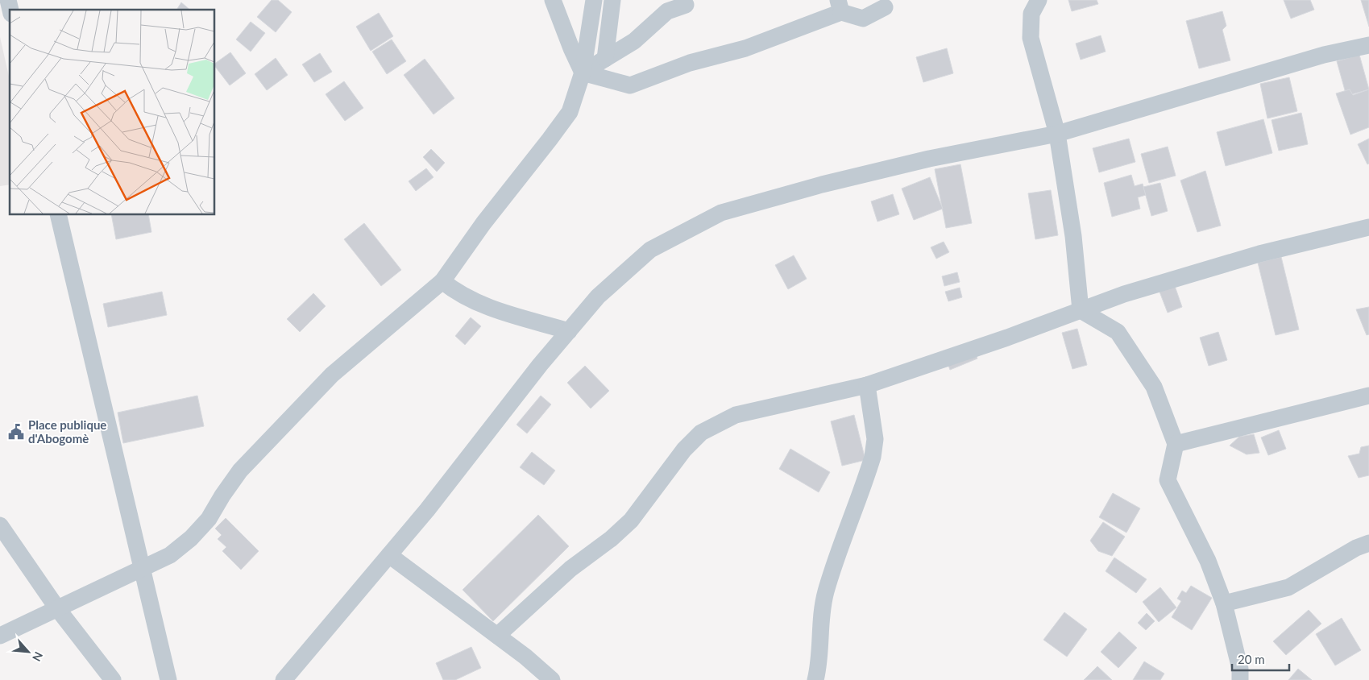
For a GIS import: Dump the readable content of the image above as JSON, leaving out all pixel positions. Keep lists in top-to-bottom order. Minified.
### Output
{"places":{"public building":["Place publique d'Abogomè"]},"scale_bar":"20 m","north":"bottom right"}
